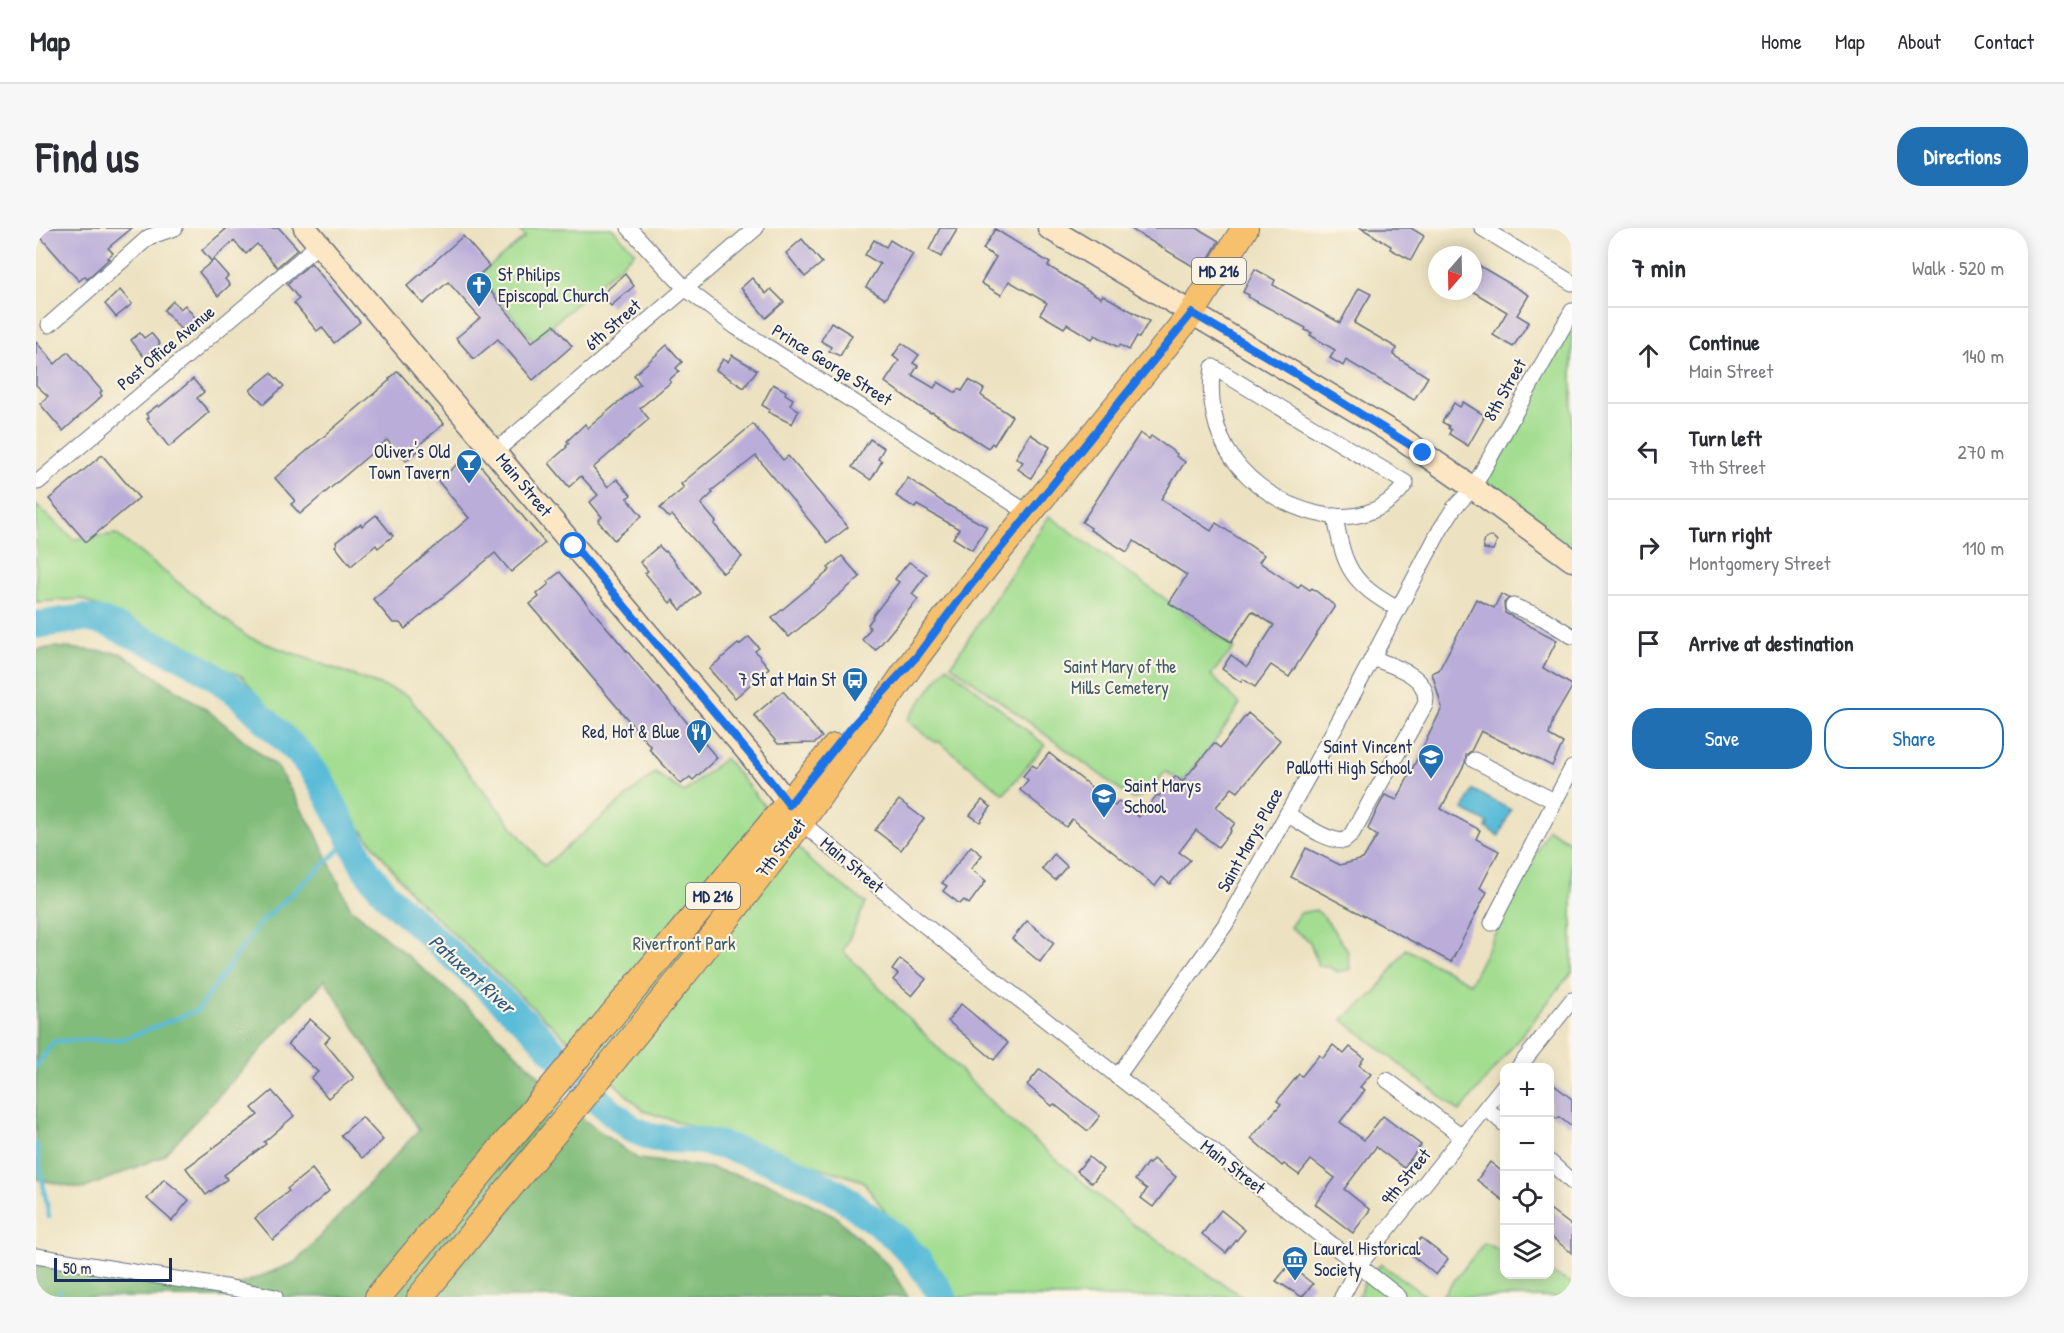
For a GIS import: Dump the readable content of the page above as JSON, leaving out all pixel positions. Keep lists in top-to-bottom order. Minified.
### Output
{"streets":{"main road":["MD 216","7th Street"],"street":["6th Street","Post Office Avenue","Prince George Street","8th Street","Main Street","Saint Marys Place","9th Street"]},"crossings":[["6th Street","Prince George Street"],["6th Street","Main Street"],["Post Office Avenue","Main Street"],["Prince George Street","7th Street"],["8th Street","Saint Marys Place"],["Main Street","Saint Marys Place"],["Main Street","7th Street"],["Main Street","9th Street"]],"water":["Patuxent River"],"parks":["Saint Mary of the Mills Cemetery","Riverfront Park"],"places":{"church":["St Philips Episcopal Church"],"bar":["Oliver's Old Town Tavern"],"bus stop":["7 St at Main St"],"restaurant":["Red, Hot & Blue"],"school or university":["Saint Vincent Pallotti High School","Saint Marys School"],"museum":["Laurel Historical Society"]},"scale_bar":"50 m","north":"bottom","page":{"header":"Map","nav":["Home","Map","About","Contact"],"buttons":["Directions",["Save","Share"]],"title":"Find us","heading":["7 min","Walk · 520 m"],"list":[["Continue","Main Street","140 m"],["Turn left","7th Street","270 m"],["Turn right","Montgomery Street","110 m"],"Arrive at destination"],"map_buttons":["+","−"],"scale":"50 m"}}
